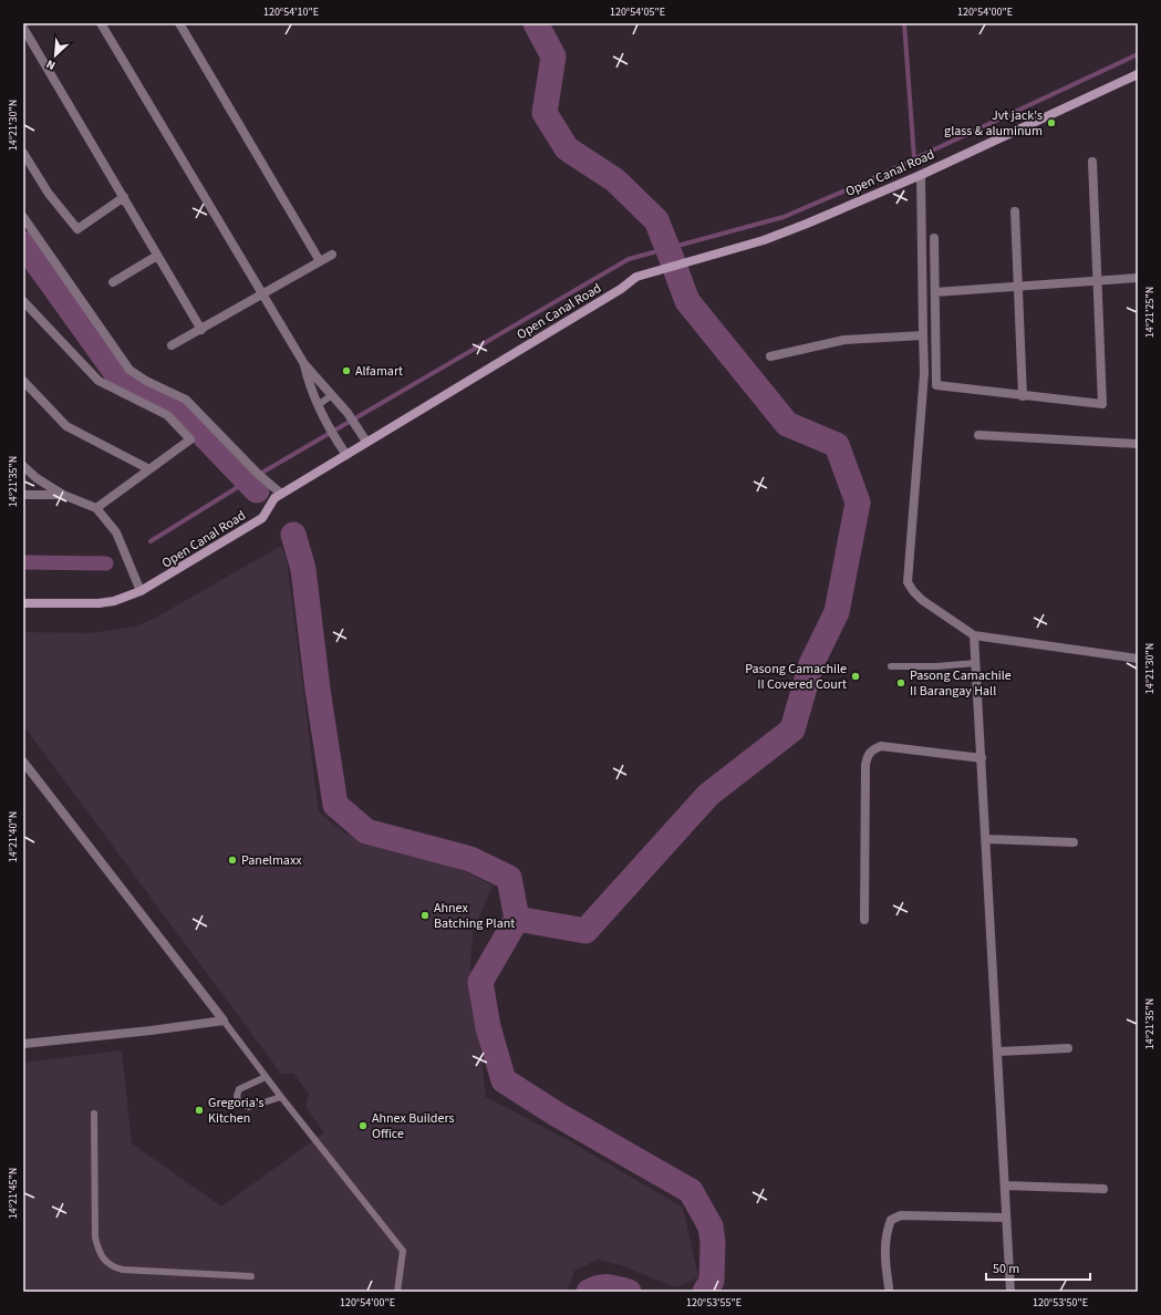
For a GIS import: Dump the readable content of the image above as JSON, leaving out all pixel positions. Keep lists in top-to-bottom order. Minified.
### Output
{"streets":{"main road":["Open Canal Road"]},"places":["Jvt jack's glass & aluminum","Alfamart","Pasong Camachile II Covered Court","Pasong Camachile II Barangay Hall","Panelmaxx","Ahnex Batching Plant","Gregoria's Kitchen","Ahnex Builders Office"],"scale_bar":"50 m","north":"bottom left","coordinates":["120°54'10\"E","120°54'05\"E","120°54'00\"E","14°21'30\"N","14°21'25\"N","14°21'35\"N","14°21'40\"N","14°21'45\"N","120°53'55\"E","120°53'50\"E"]}
